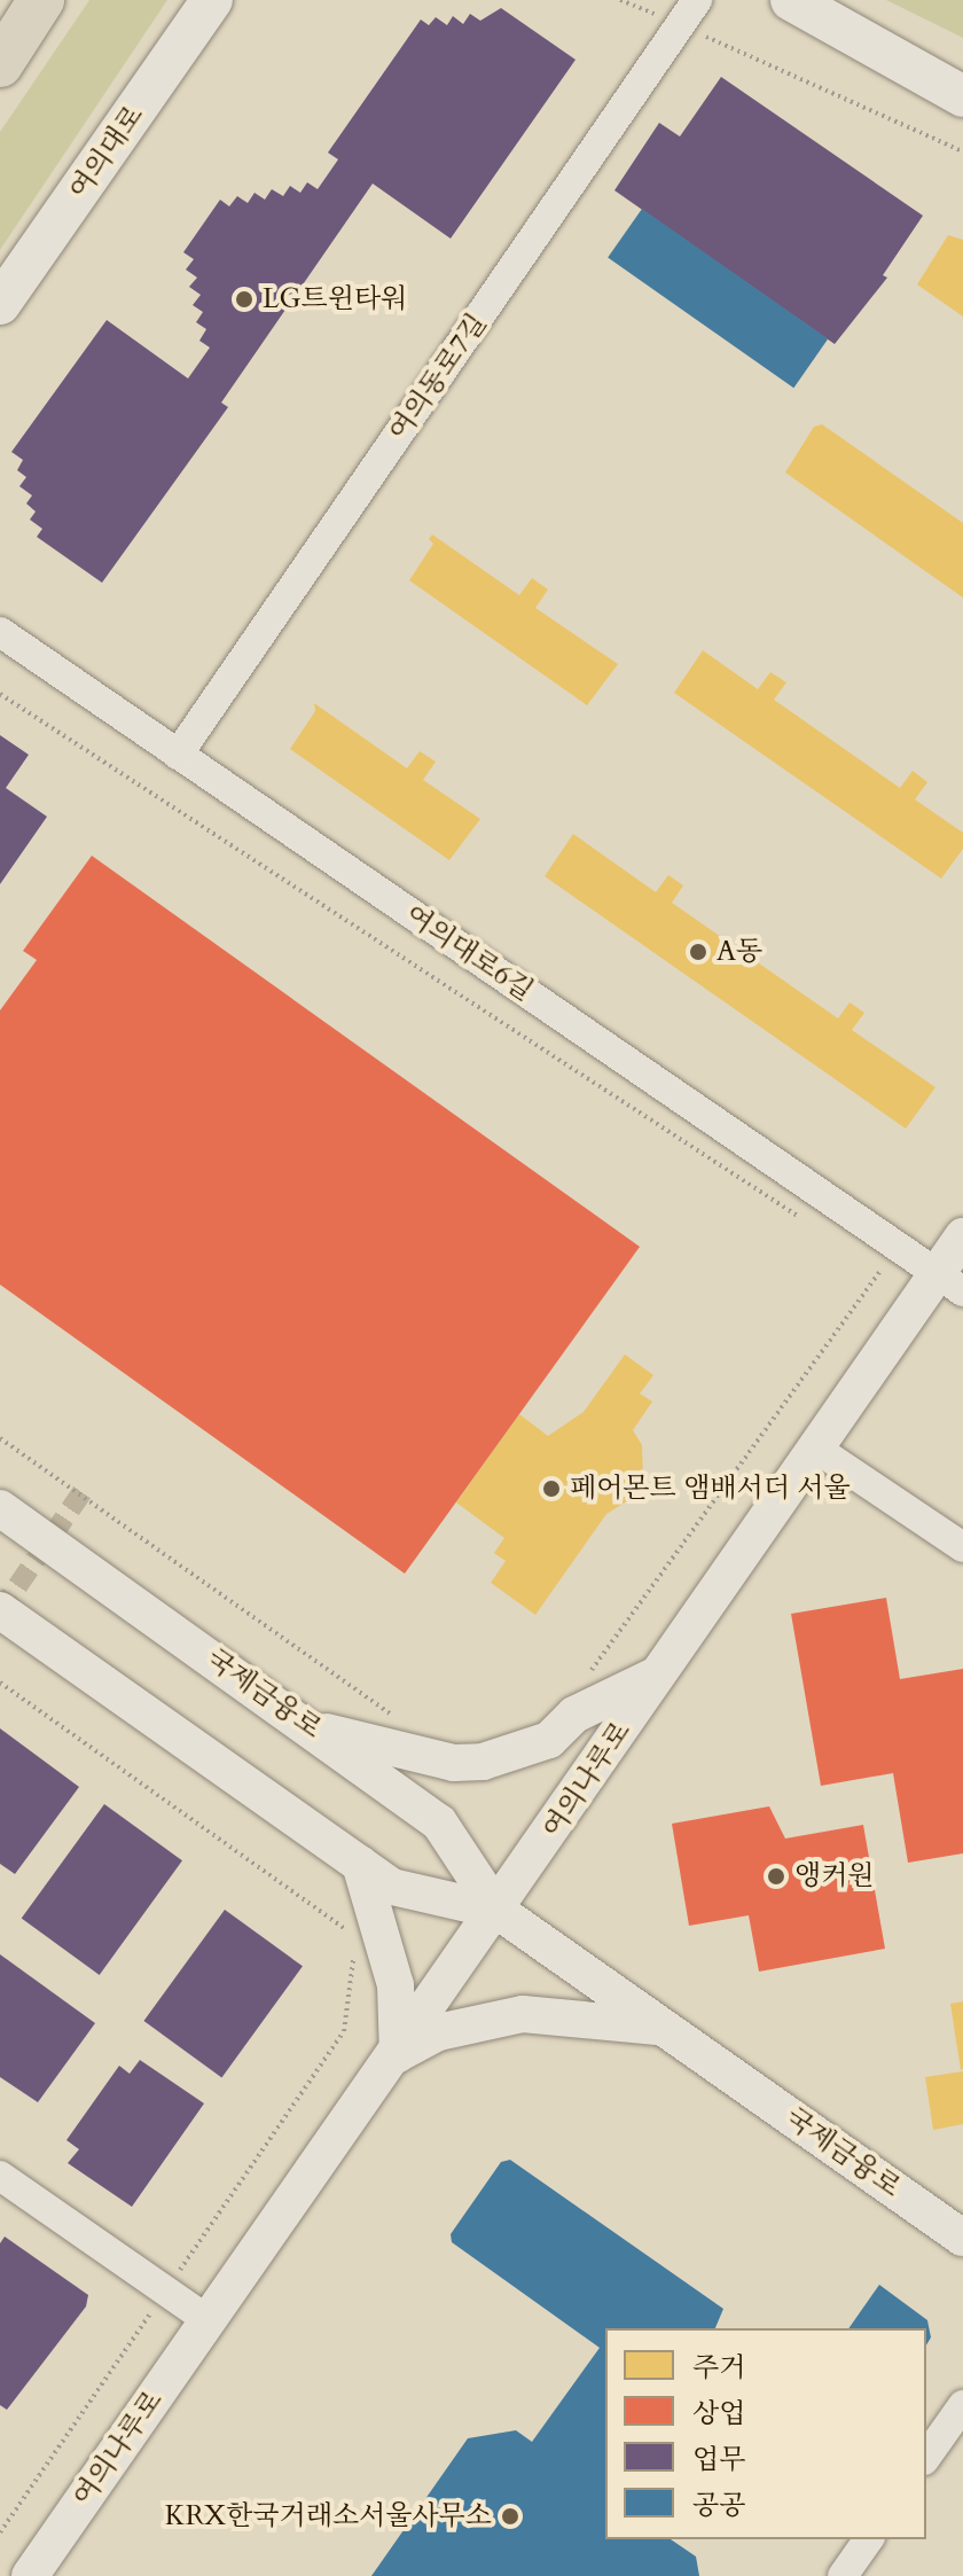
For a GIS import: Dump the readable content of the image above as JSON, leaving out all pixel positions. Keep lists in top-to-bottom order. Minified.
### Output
{"streets":{"main road":["여의대로"],"street":["여의동로7길","여의대로6길","국제금융로","여의나루로"]},"crossings":[["여의동로7길","여의대로6길"],["여의대로6길","여의나루로"],["국제금융로","여의나루로"]],"places":["LG트윈타워","A동","페어몬트 앰배서더 서울","앵커원","KRX한국거래소서울사무소"],"legend":["주거","상업","업무","공공"]}
